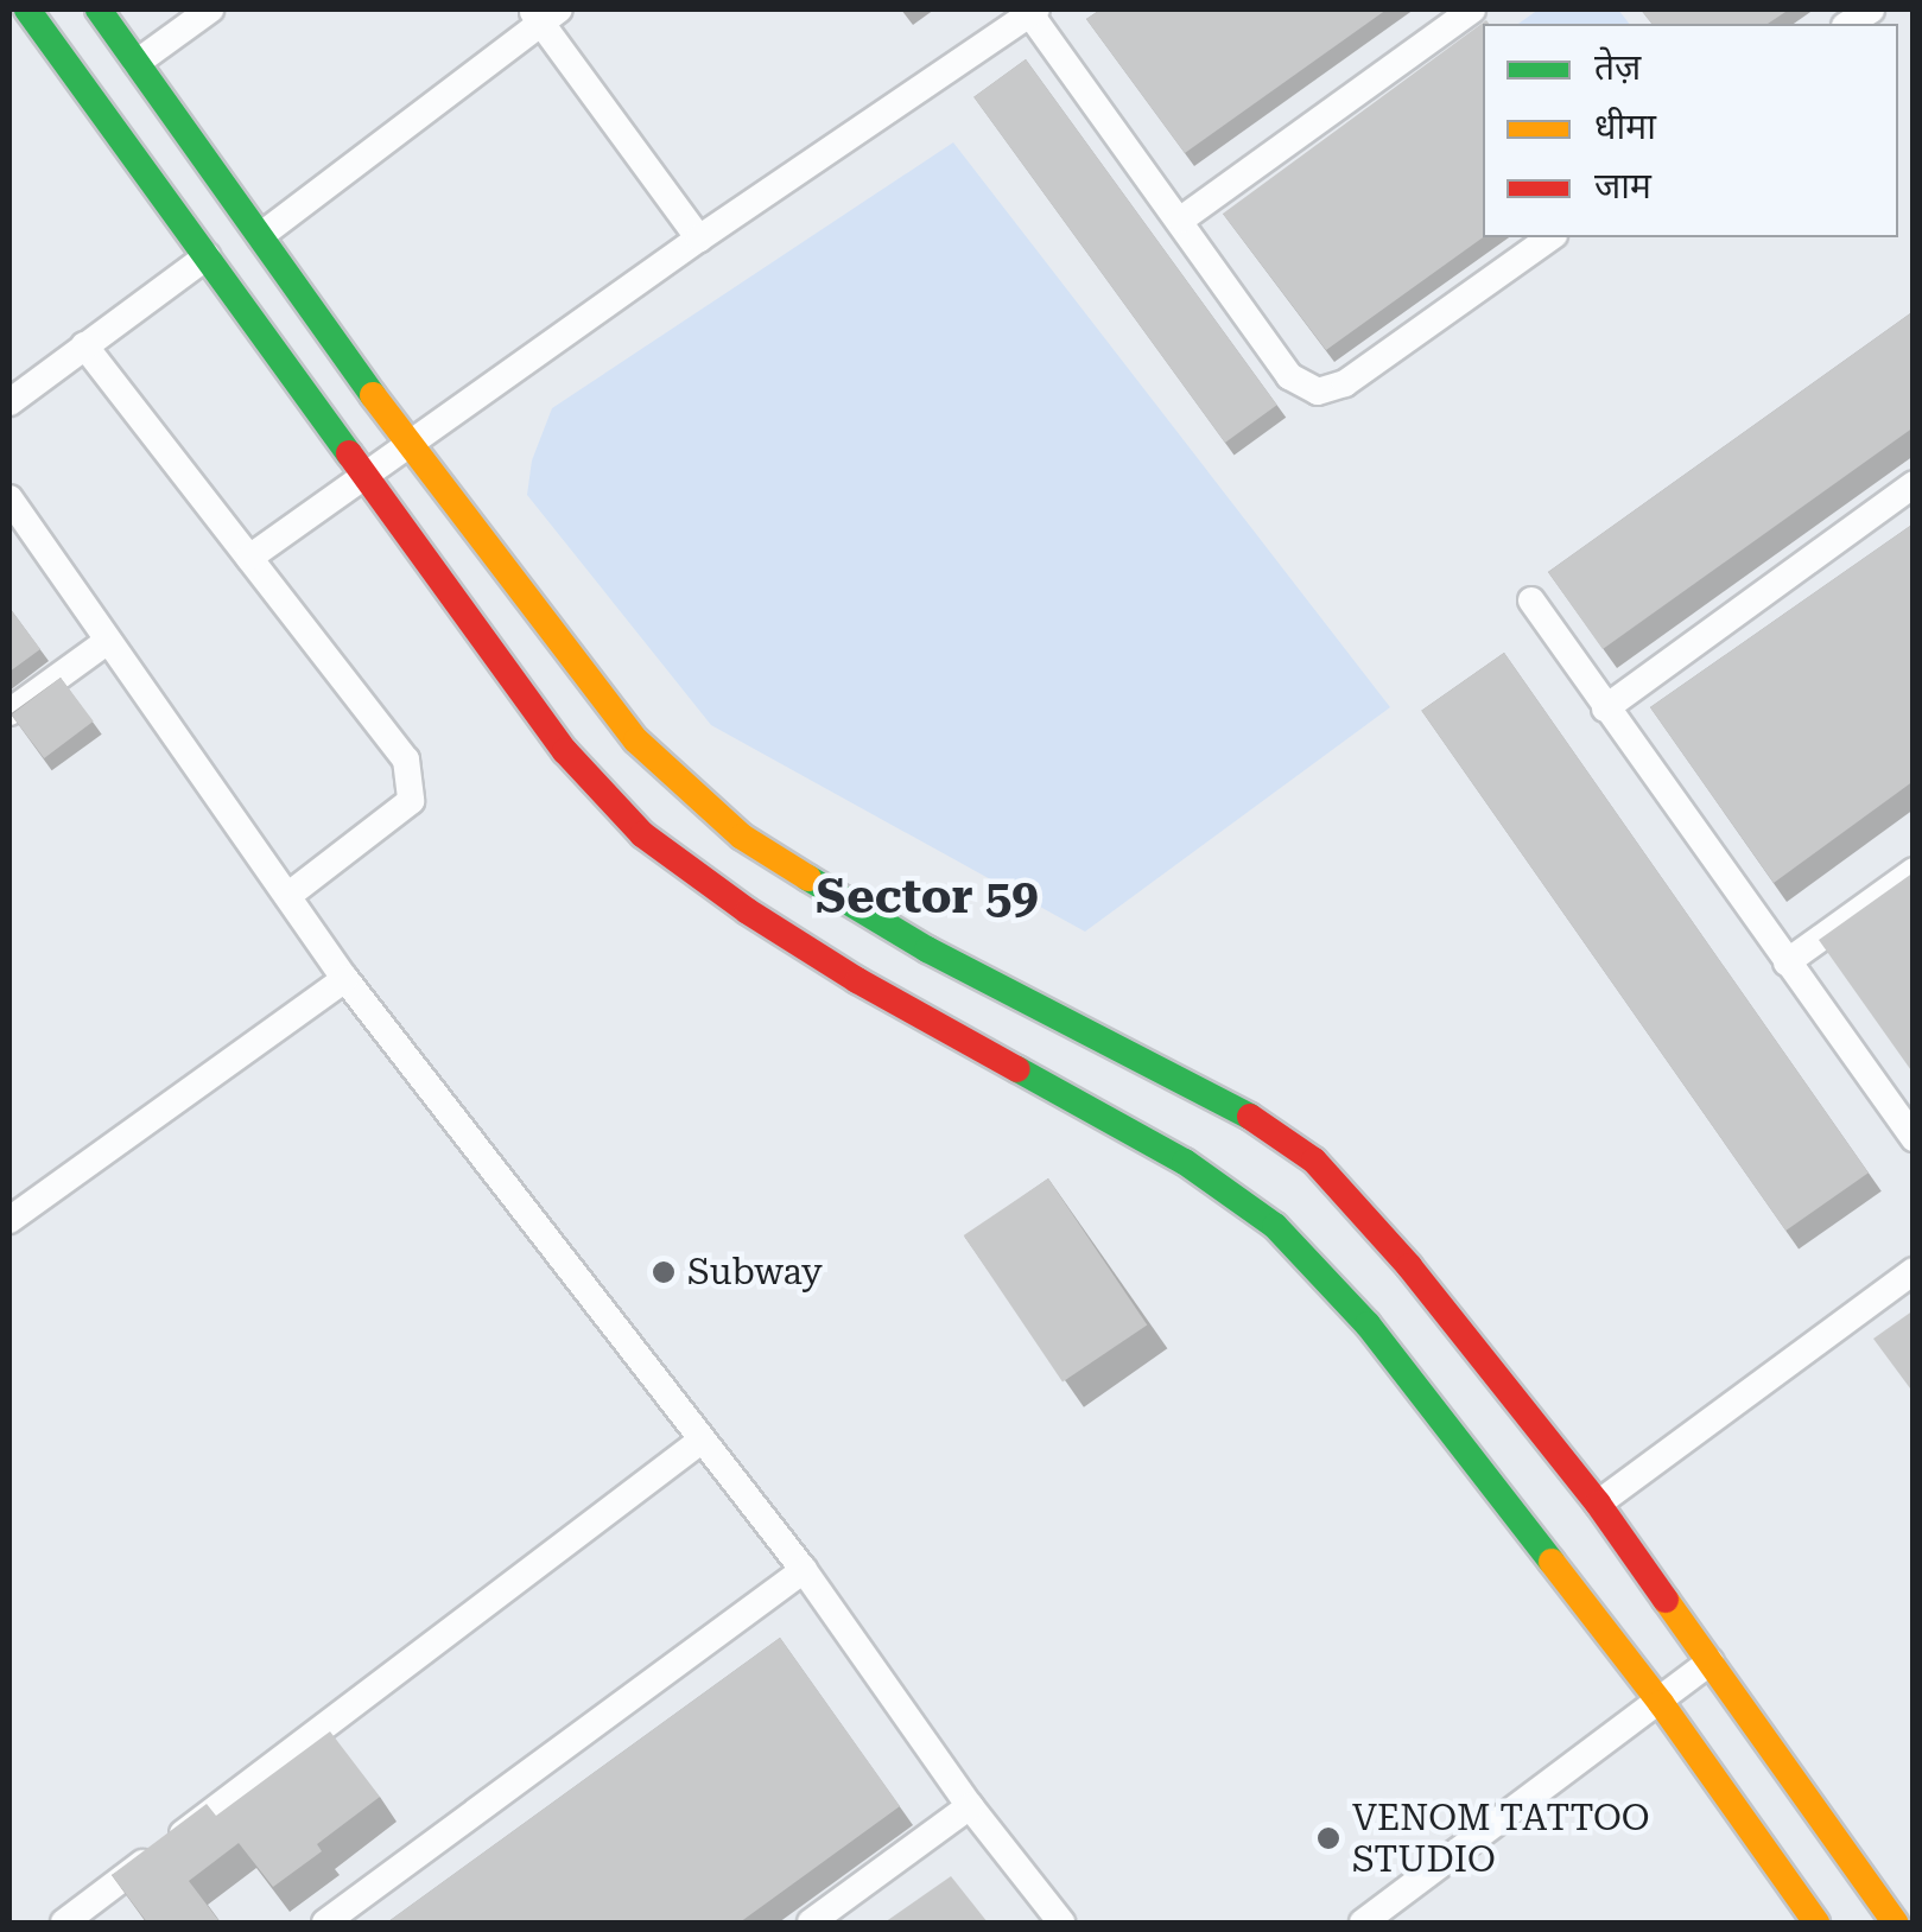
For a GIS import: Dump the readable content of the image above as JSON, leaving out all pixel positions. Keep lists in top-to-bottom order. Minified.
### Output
{"districts":["Sector 59"],"places":["Subway","VENOM TATTOO STUDIO"],"legend":["तेज़","धीमा","जाम"]}
